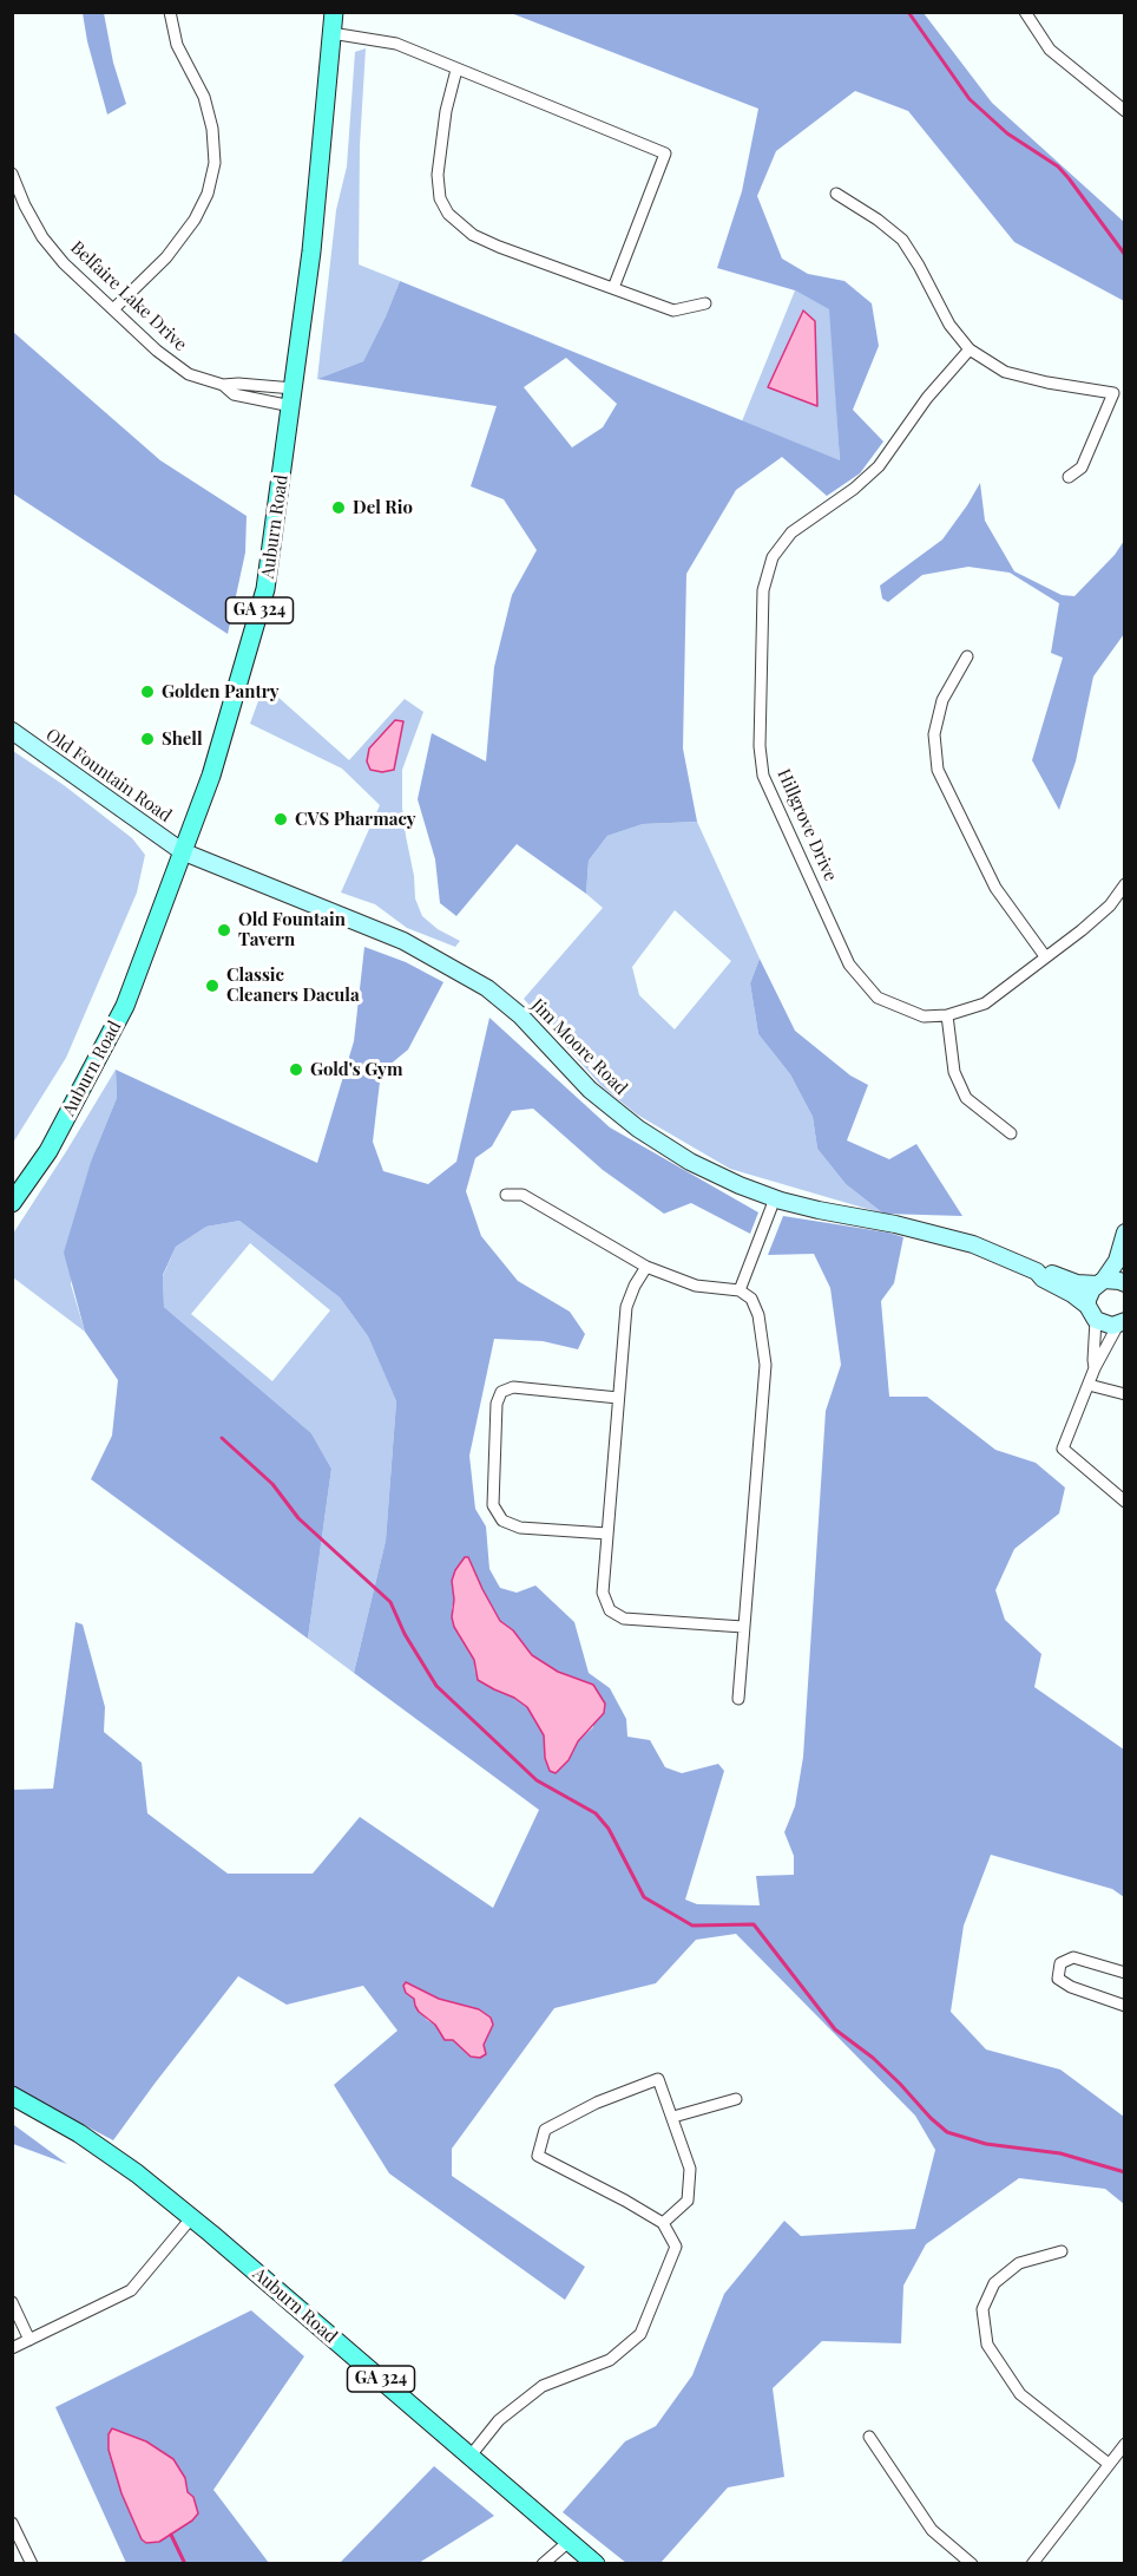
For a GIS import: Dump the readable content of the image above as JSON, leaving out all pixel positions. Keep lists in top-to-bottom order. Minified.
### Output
{"streets":{"main road":["Auburn Road","GA 324"],"street":["Belfaire Lake Drive","Old Fountain Road","Hillgrove Drive","Jim Moore Road"]},"crossings":[["Belfaire Lake Drive","Auburn Road"],["Auburn Road","Old Fountain Road"],["Auburn Road","Jim Moore Road"],["Old Fountain Road","Jim Moore Road"]],"places":["Del Rio","Golden Pantry","Shell","CVS Pharmacy","Old Fountain Tavern","Classic Cleaners Dacula","Gold's Gym"]}
